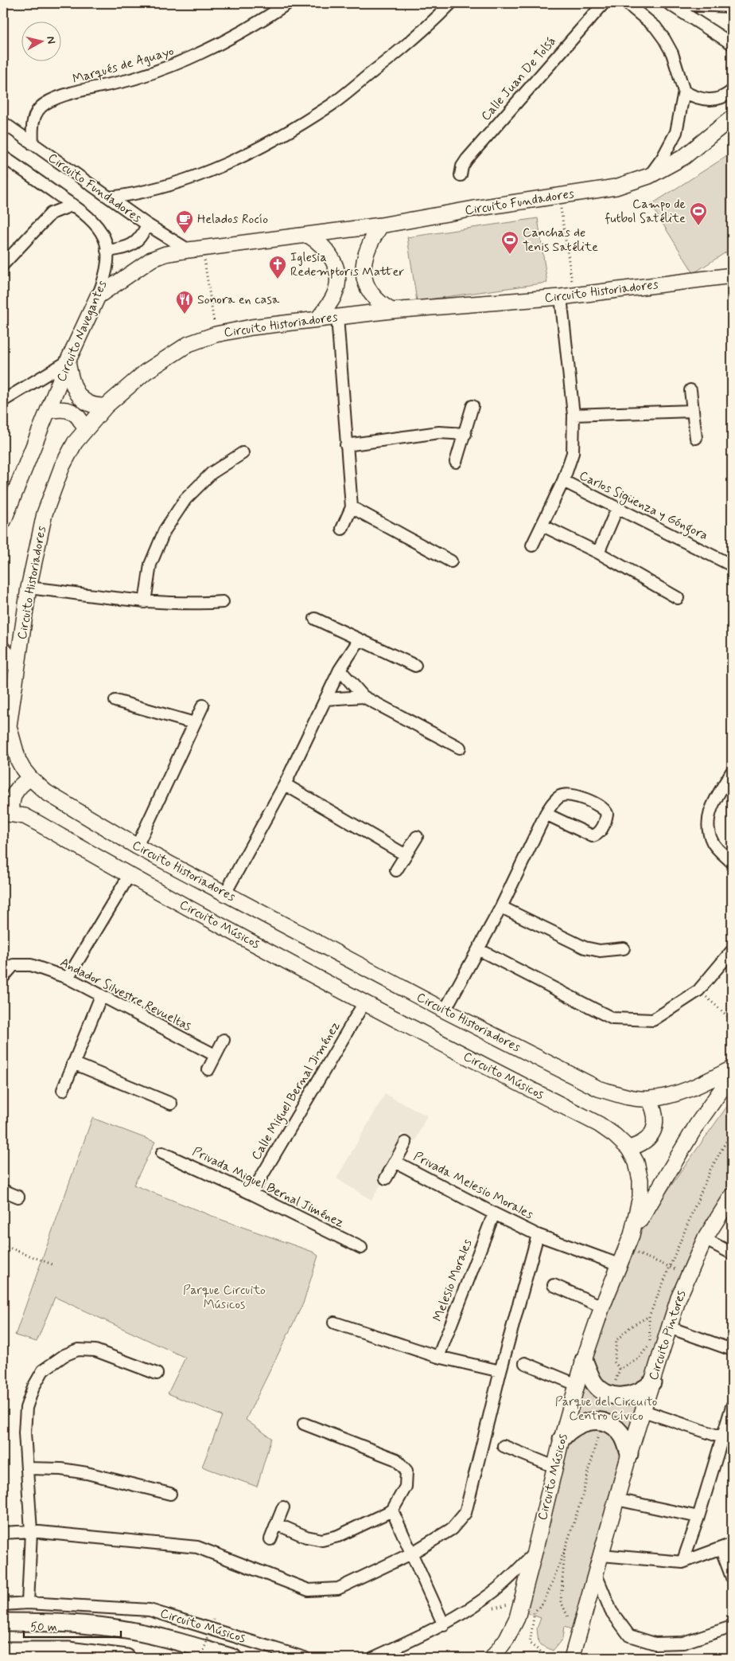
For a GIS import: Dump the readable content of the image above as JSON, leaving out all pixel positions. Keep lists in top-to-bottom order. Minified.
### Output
{"streets":{"street":["Marqués de Aguayo","Calle Juan De Tolsá","Circuito Fundadores","Circuito Historiadores","Circuito Navegantes","Carlos Sigüenza y Góngora","Circuito Músicos","Andador Silvestre Revueltas","Calle Miguel Bernal Jiménez","Privada Melesio Morales","Privada Miguel Bernal Jiménez","Melesio Morales","Circuito Pintores"]},"crossings":[["Marqués de Aguayo","Circuito Fundadores"],["Circuito Fundadores","Circuito Navegantes"],["Circuito Músicos","Calle Miguel Bernal Jiménez"],["Circuito Músicos","Privada Melesio Morales"],["Calle Miguel Bernal Jiménez","Privada Miguel Bernal Jiménez"],["Privada Melesio Morales","Melesio Morales"]],"parks":["Parque Circuito Músicos","Parque del Circuito Centro Cívico"],"places":{"sports":["Campo de futbol Satélite","Canchas de Tenis Satélite"],"cafe":["Helados Rocío"],"church":["Iglesia Redemptoris Matter"],"restaurant":["Sonora en casa"]},"scale_bar":"50 m","north":"right"}
